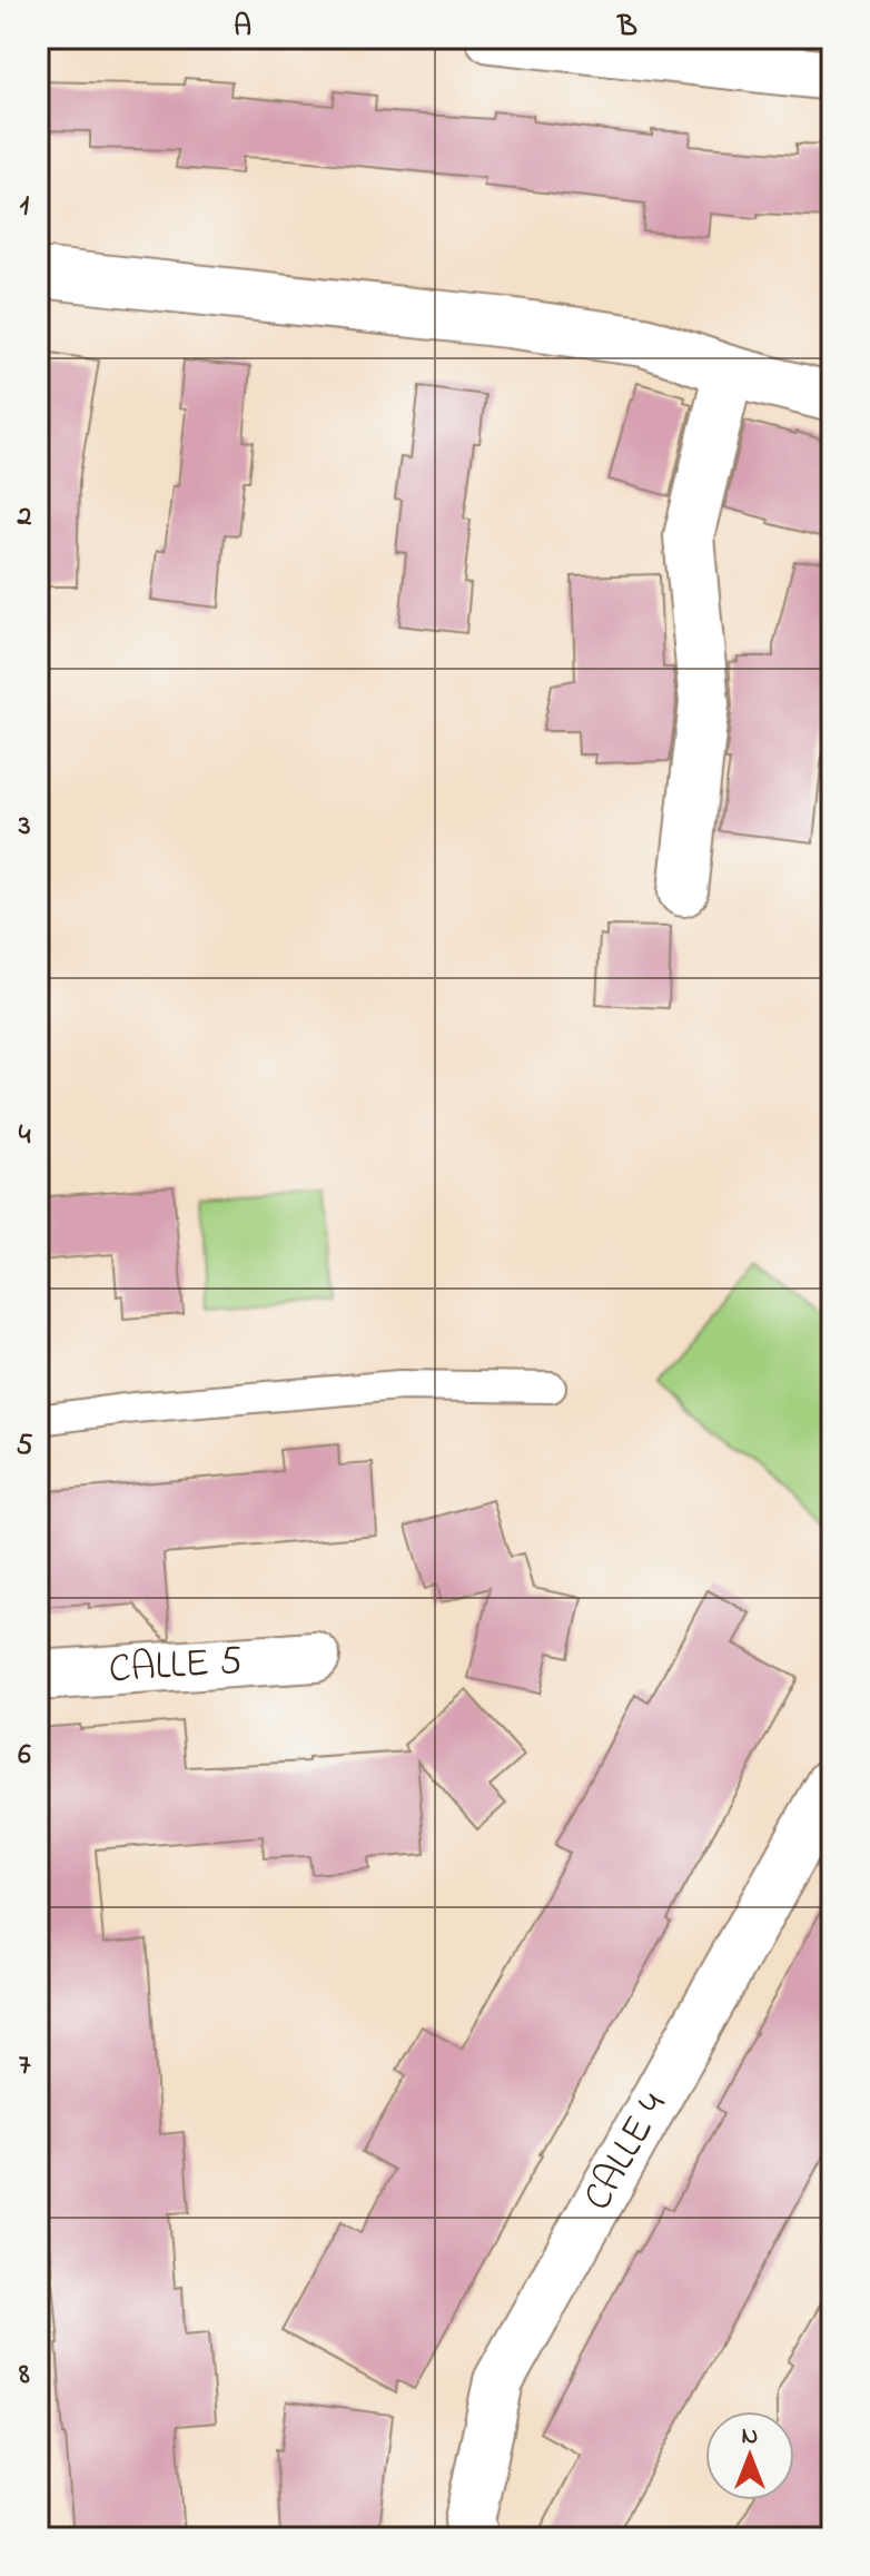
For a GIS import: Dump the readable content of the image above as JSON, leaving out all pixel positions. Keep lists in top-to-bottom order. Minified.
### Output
{"streets":{"street":["CALLE 5","CALLE 4"]},"north":"top","grid":{"columns":["A","B"],"rows":["1","2","3","4","5","6","7","8"]}}
